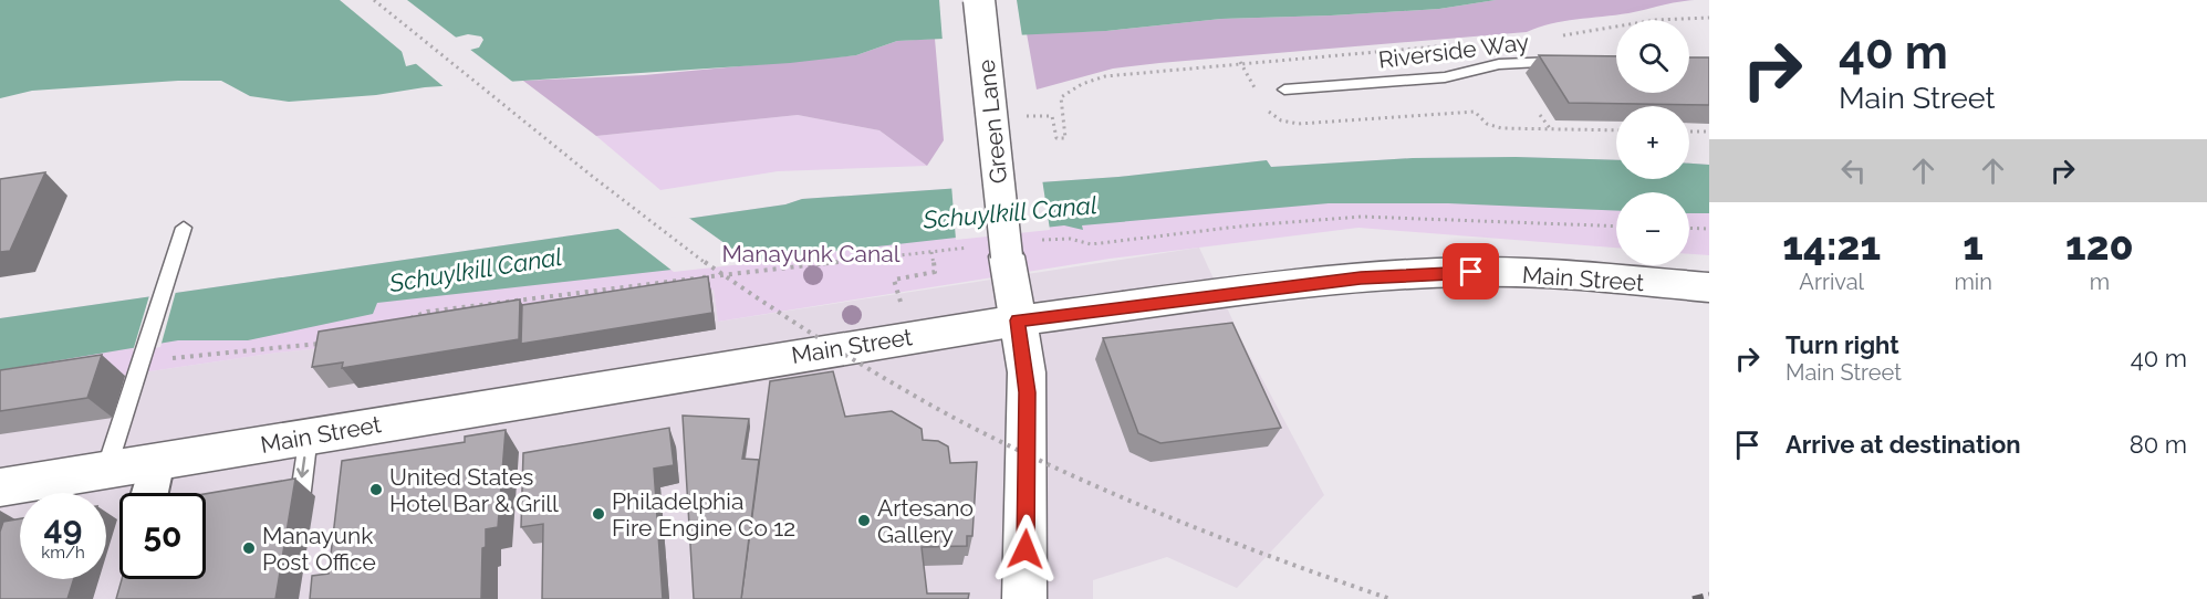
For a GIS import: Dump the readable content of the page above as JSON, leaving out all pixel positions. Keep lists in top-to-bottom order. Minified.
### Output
{"streets":{"main road":["Green Lane","Main Street"],"lane":["Riverside Way"]},"crossings":[["Green Lane","Main Street"]],"water":["Schuylkill Canal"],"parks":["Manayunk Canal"],"places":["United States Hotel Bar & Grill","Philadelphia Fire Engine Co 12","Artesano Gallery","Manayunk Post Office"],"page":{"turn":["40 m","Main Street"],"map_buttons":["+","−"],"eta":["14:21","Arrival","1","min","120","m"],"list":[{"name":"Turn right","note":"Main Street","value":"40 m"},{"name":"Arrive at destination","value":"80 m"}],"speed":"49 km/h","limit":"50"}}
